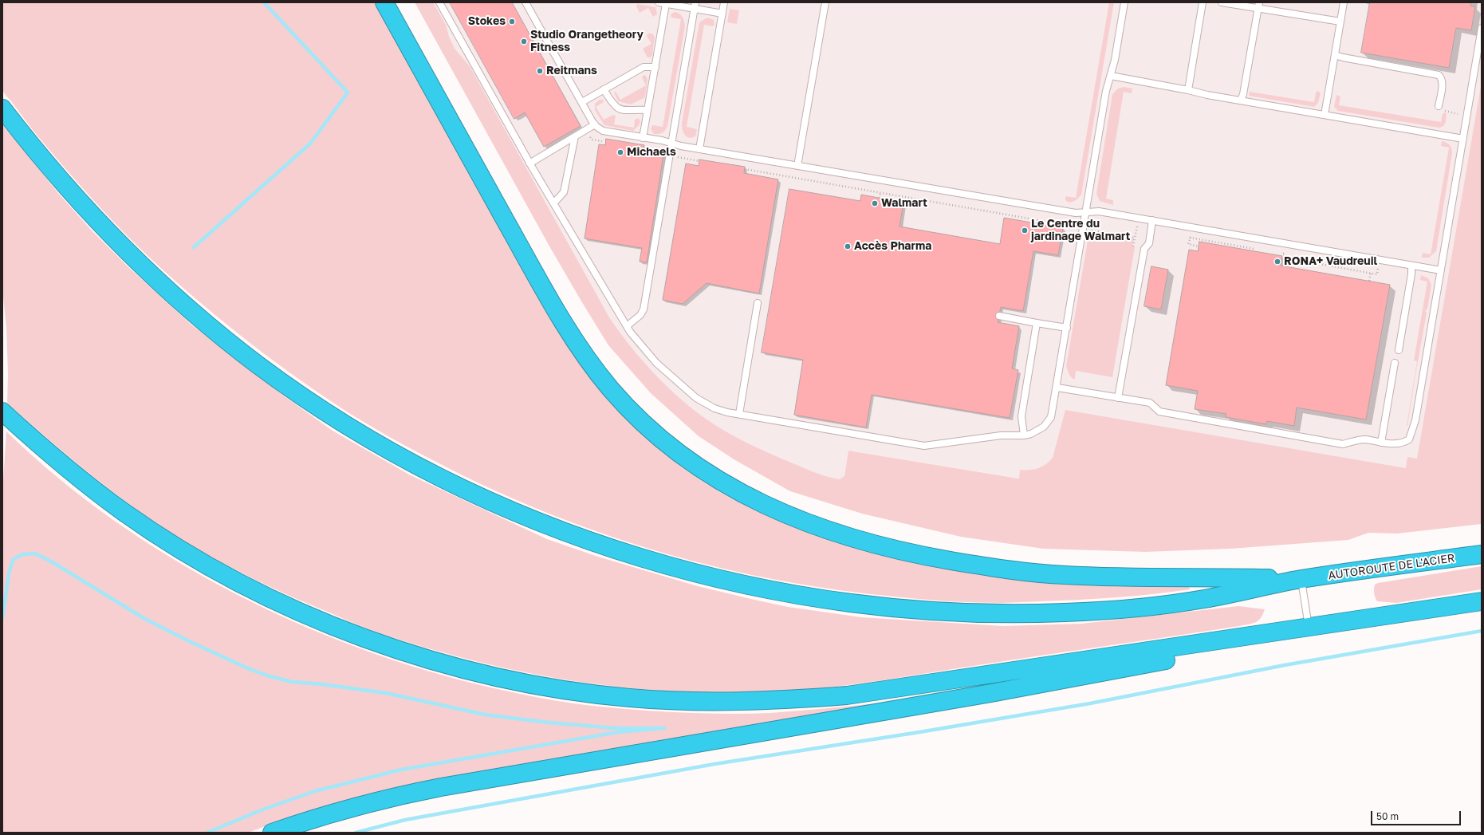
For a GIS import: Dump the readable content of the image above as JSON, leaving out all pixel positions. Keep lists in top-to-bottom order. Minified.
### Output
{"streets":{"highway":["AUTOROUTE DE L'ACIER"]},"places":["Stokes","Studio Orangetheory Fitness","Reitmans","Michaels","Walmart","Le Centre du jardinage Walmart","Accès Pharma","RONA+ Vaudreuil"],"scale_bar":"50 m"}
